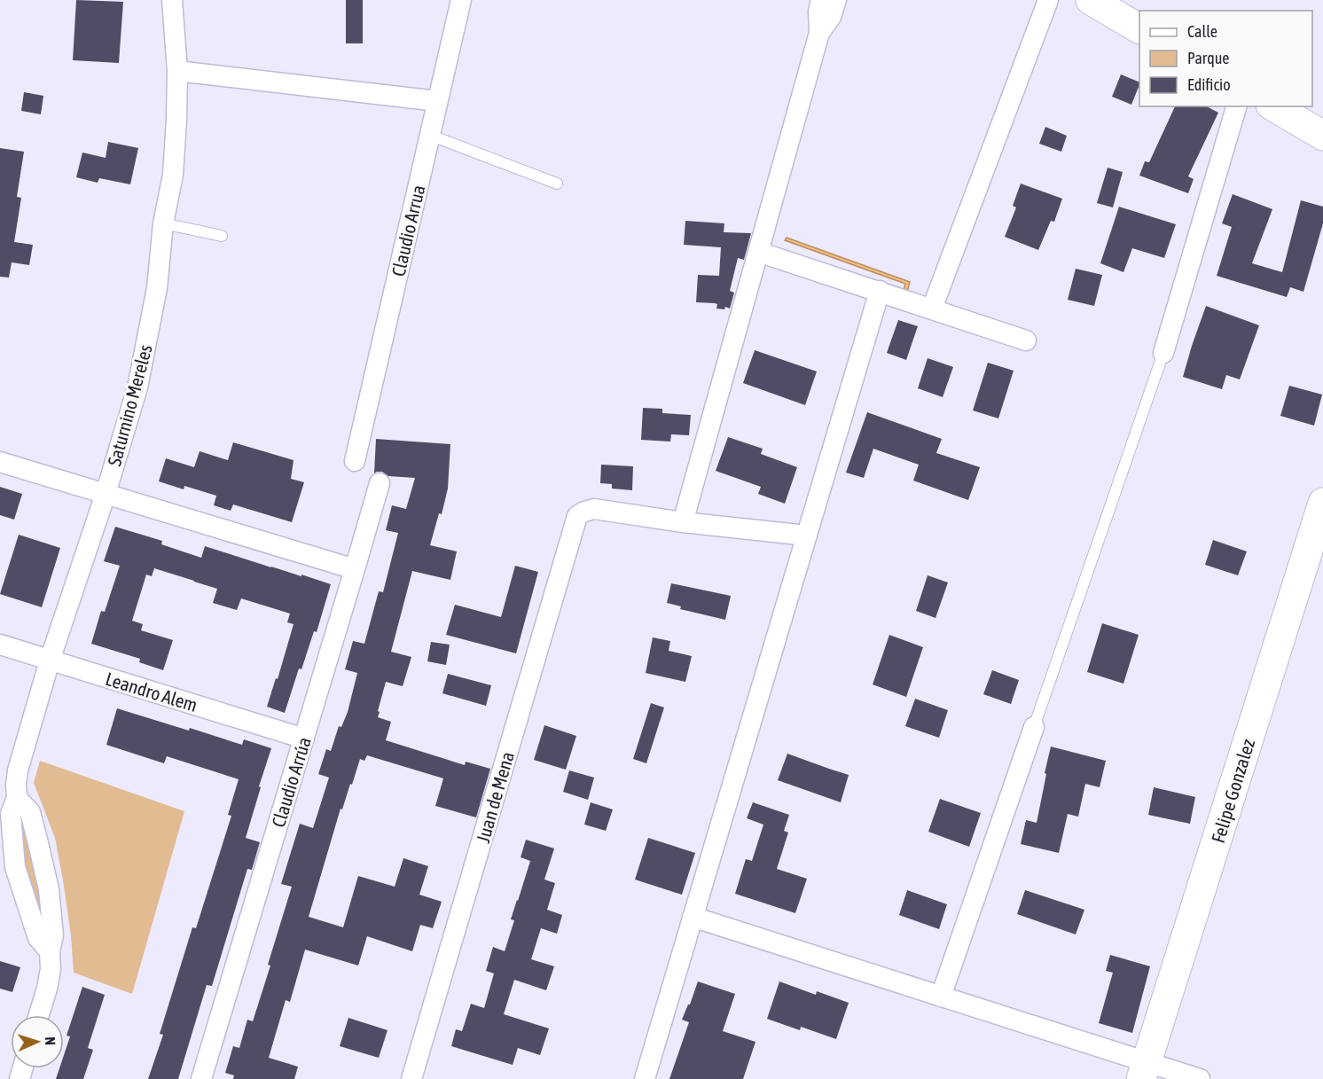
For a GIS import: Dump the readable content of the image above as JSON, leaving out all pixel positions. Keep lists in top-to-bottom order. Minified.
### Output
{"streets":{"street":["Claudio Arrua","Saturnino Mereles","Leandro Alem","Claudio Arrúa","Felipe Gonzalez","Juan de Mena"]},"crossings":[["Saturnino Mereles","Leandro Alem"],["Leandro Alem","Claudio Arrúa"]],"legend":["Calle","Parque","Edificio"],"north":"right"}
